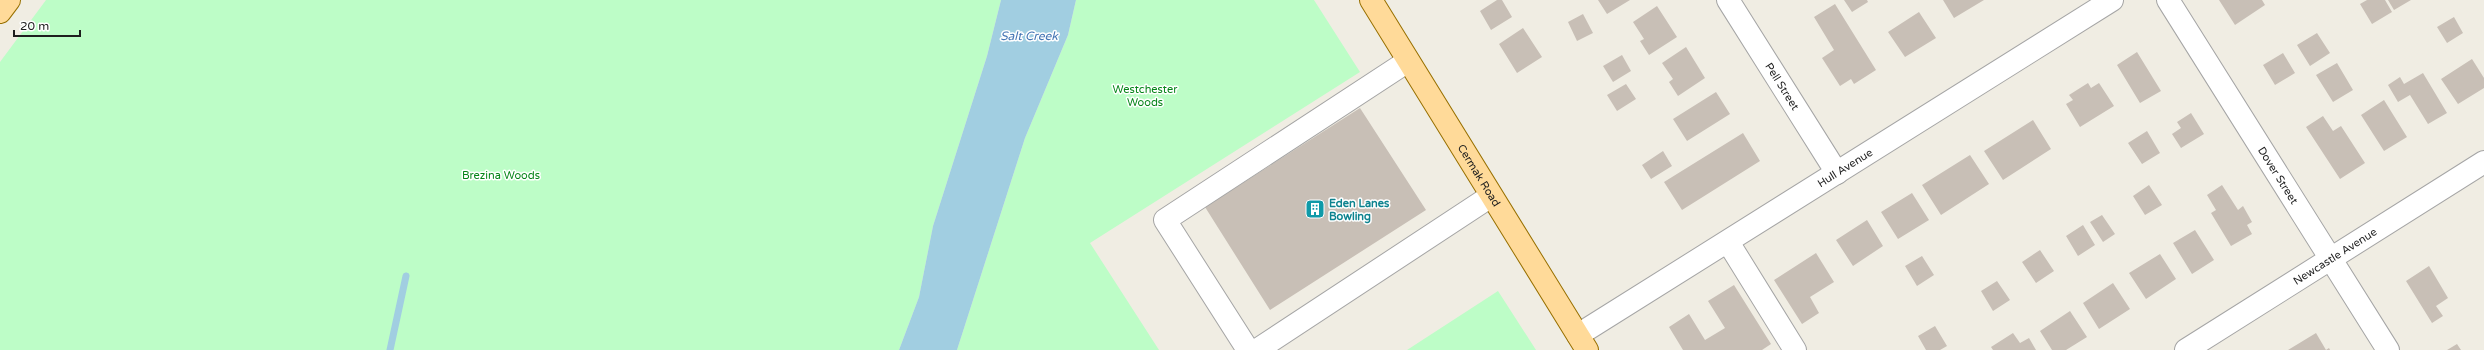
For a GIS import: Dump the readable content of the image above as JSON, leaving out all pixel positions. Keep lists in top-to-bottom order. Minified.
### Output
{"streets":{"main road":["Cermak Road"],"street":["Pell Street","Hull Avenue","Dover Street","Newcastle Avenue"]},"crossings":[["Pell Street","Hull Avenue"],["Hull Avenue","Cermak Road"],["Dover Street","Newcastle Avenue"]],"water":["Salt Creek"],"parks":["Westchester Woods","Brezina Woods"],"places":{"building":["Eden Lanes Bowling"]},"scale_bar":"20 m"}
